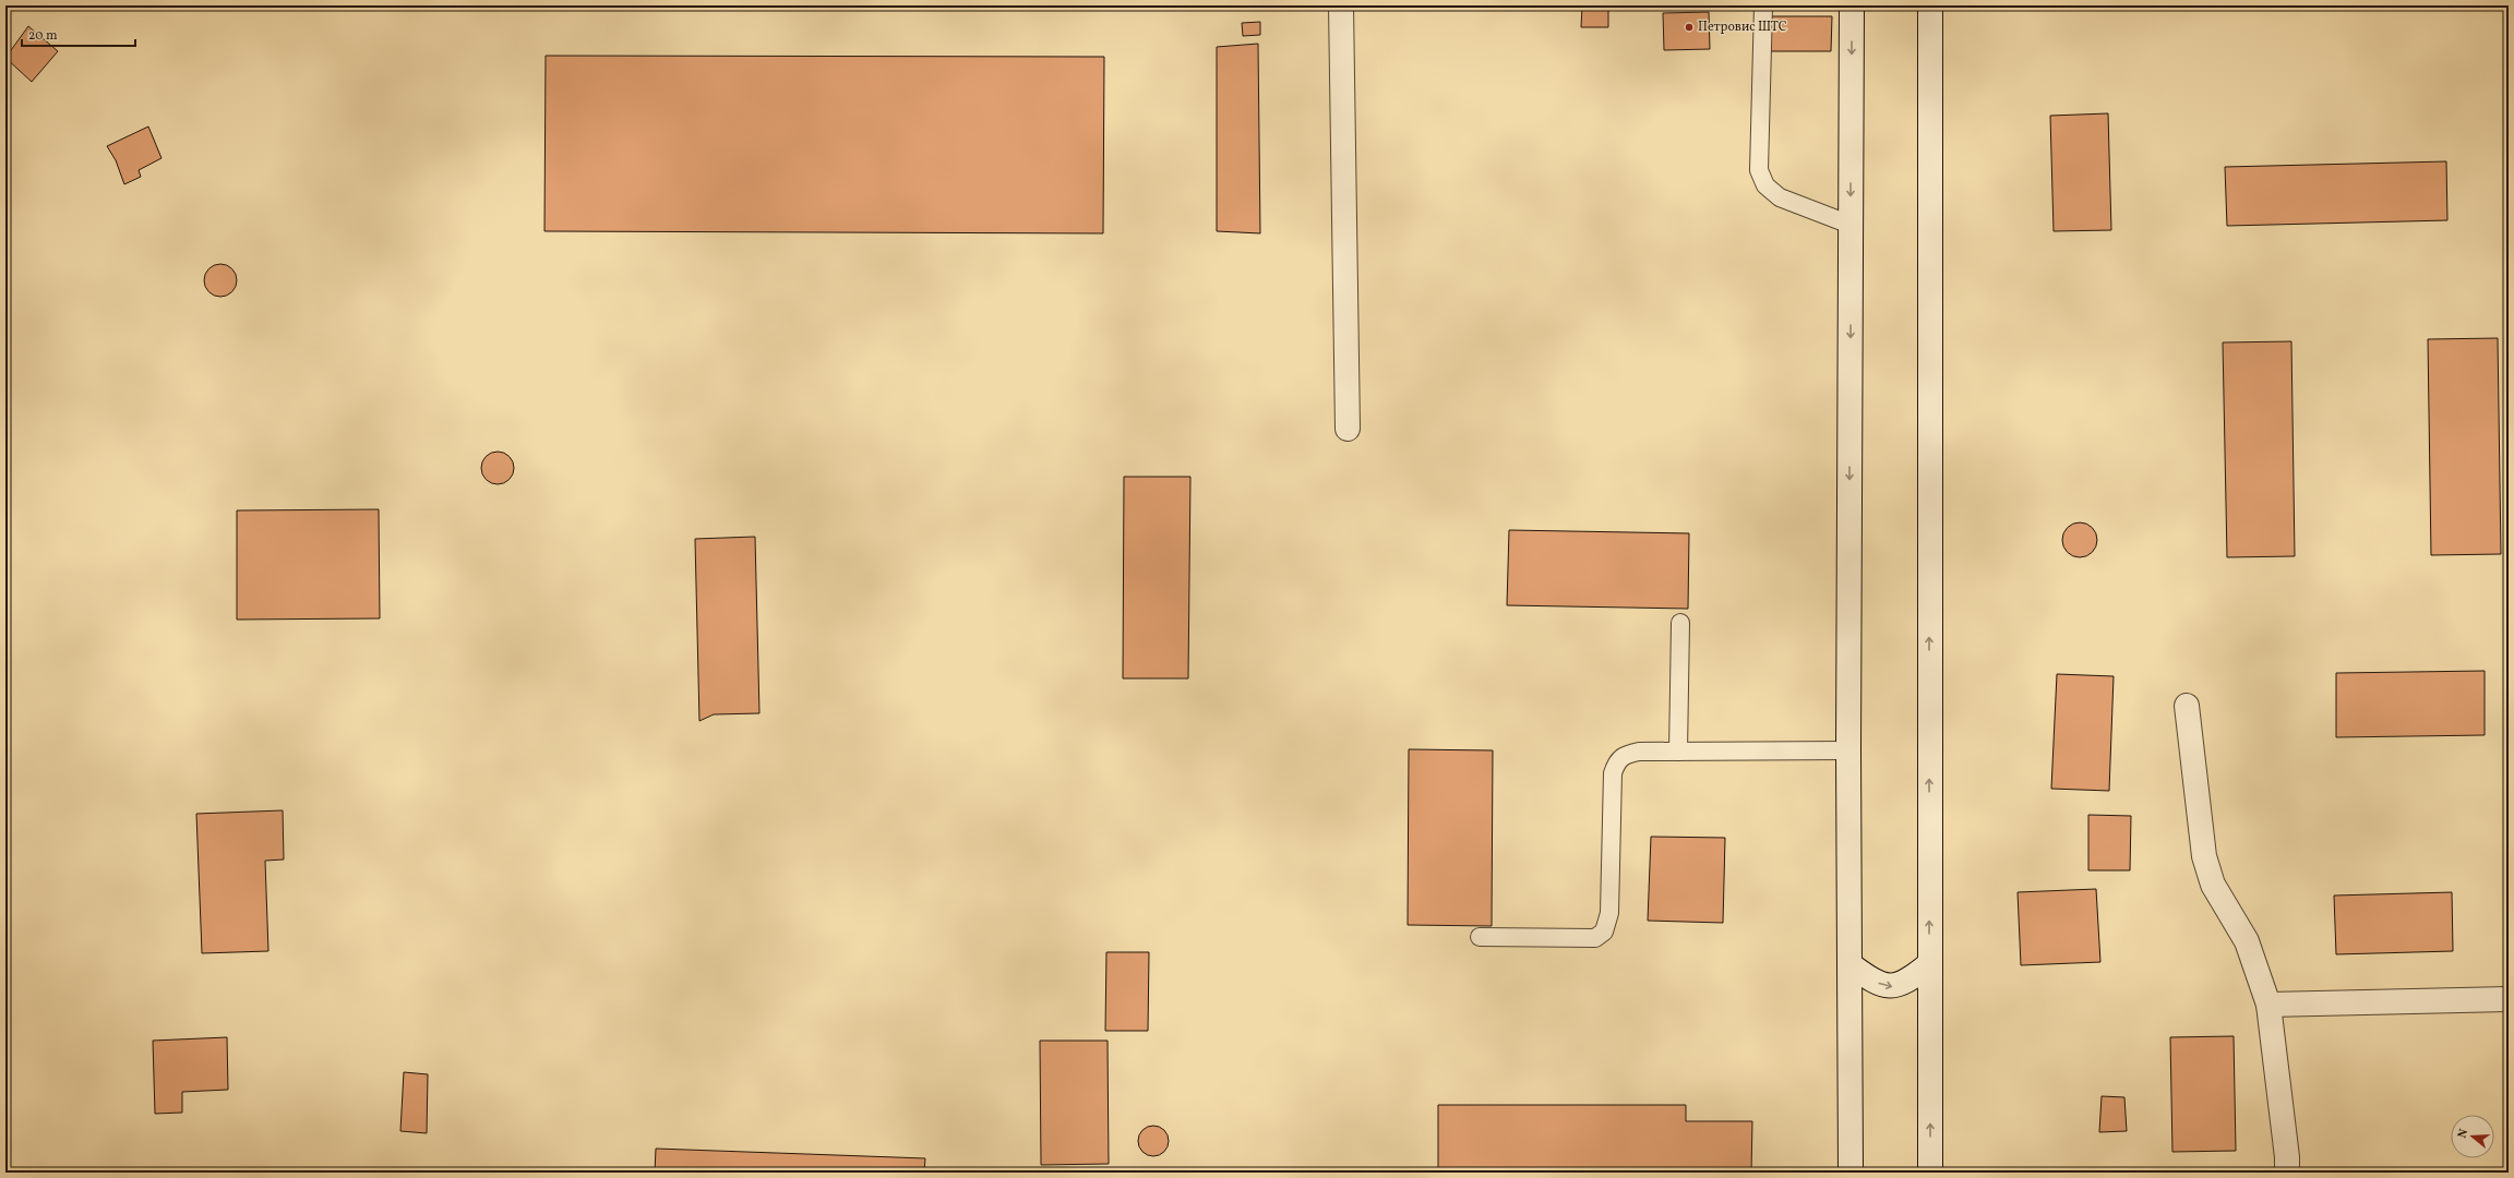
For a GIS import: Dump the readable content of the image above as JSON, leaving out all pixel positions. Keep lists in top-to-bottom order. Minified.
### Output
{"places":["Петровис ШТС"],"scale_bar":"20 m","north":"left"}
